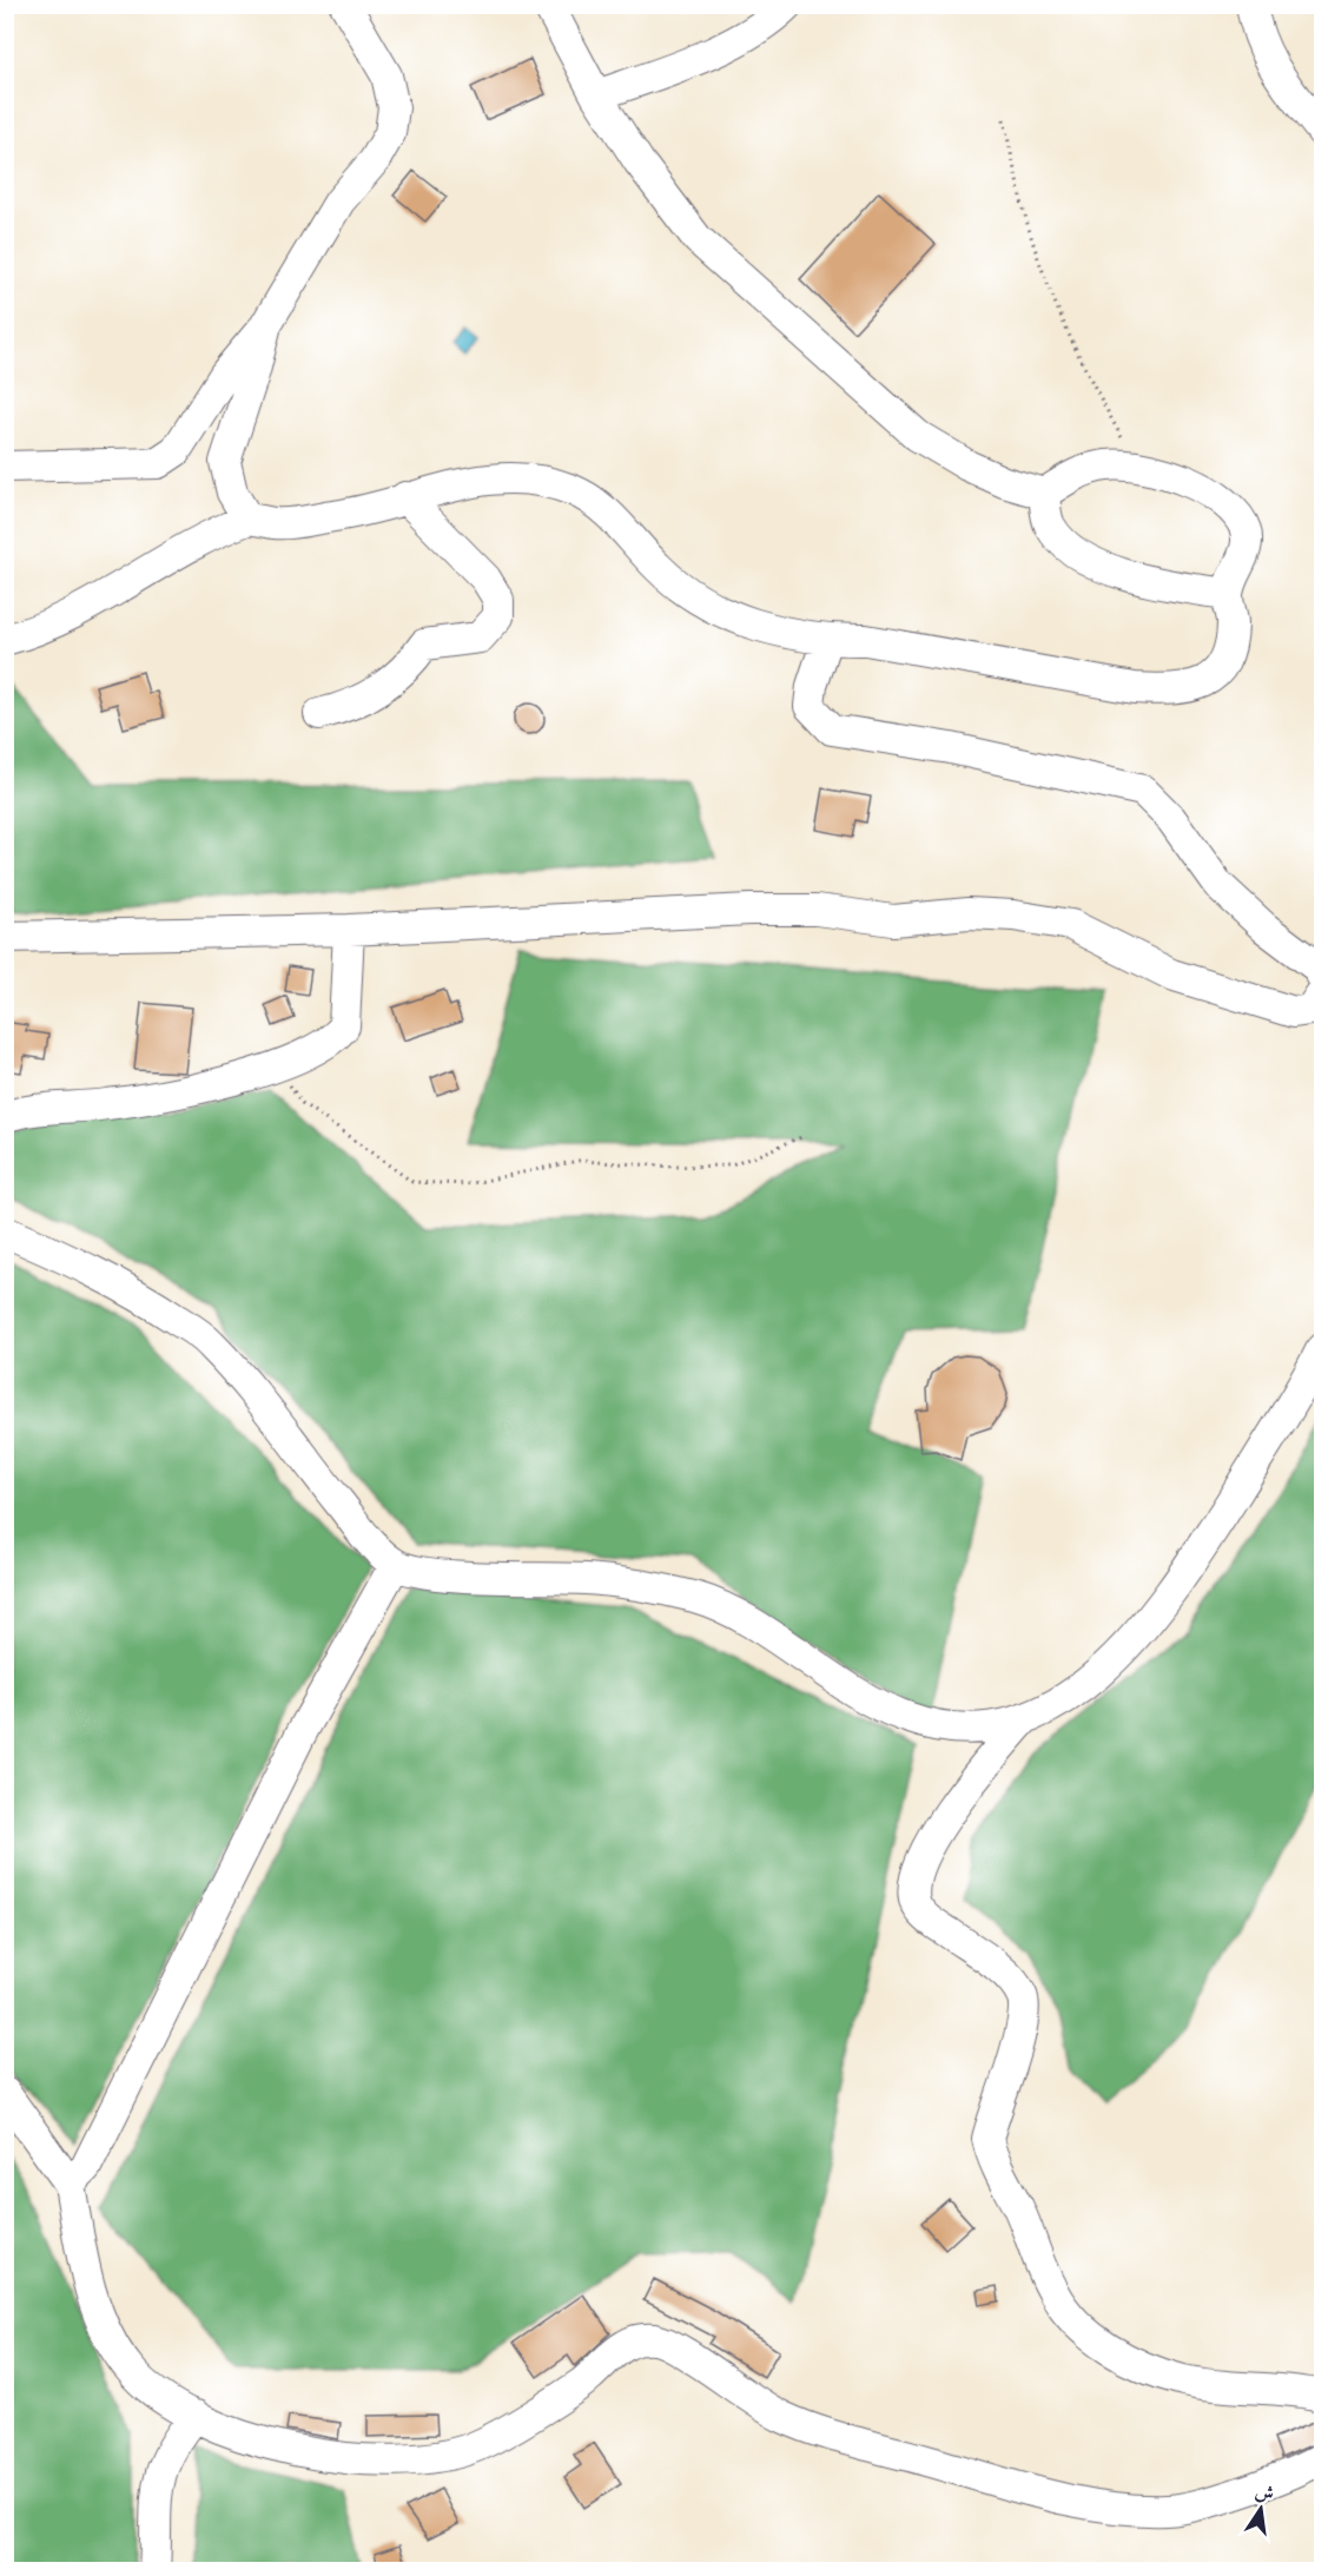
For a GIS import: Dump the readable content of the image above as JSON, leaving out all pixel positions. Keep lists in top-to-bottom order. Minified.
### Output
{"north":"top"}
